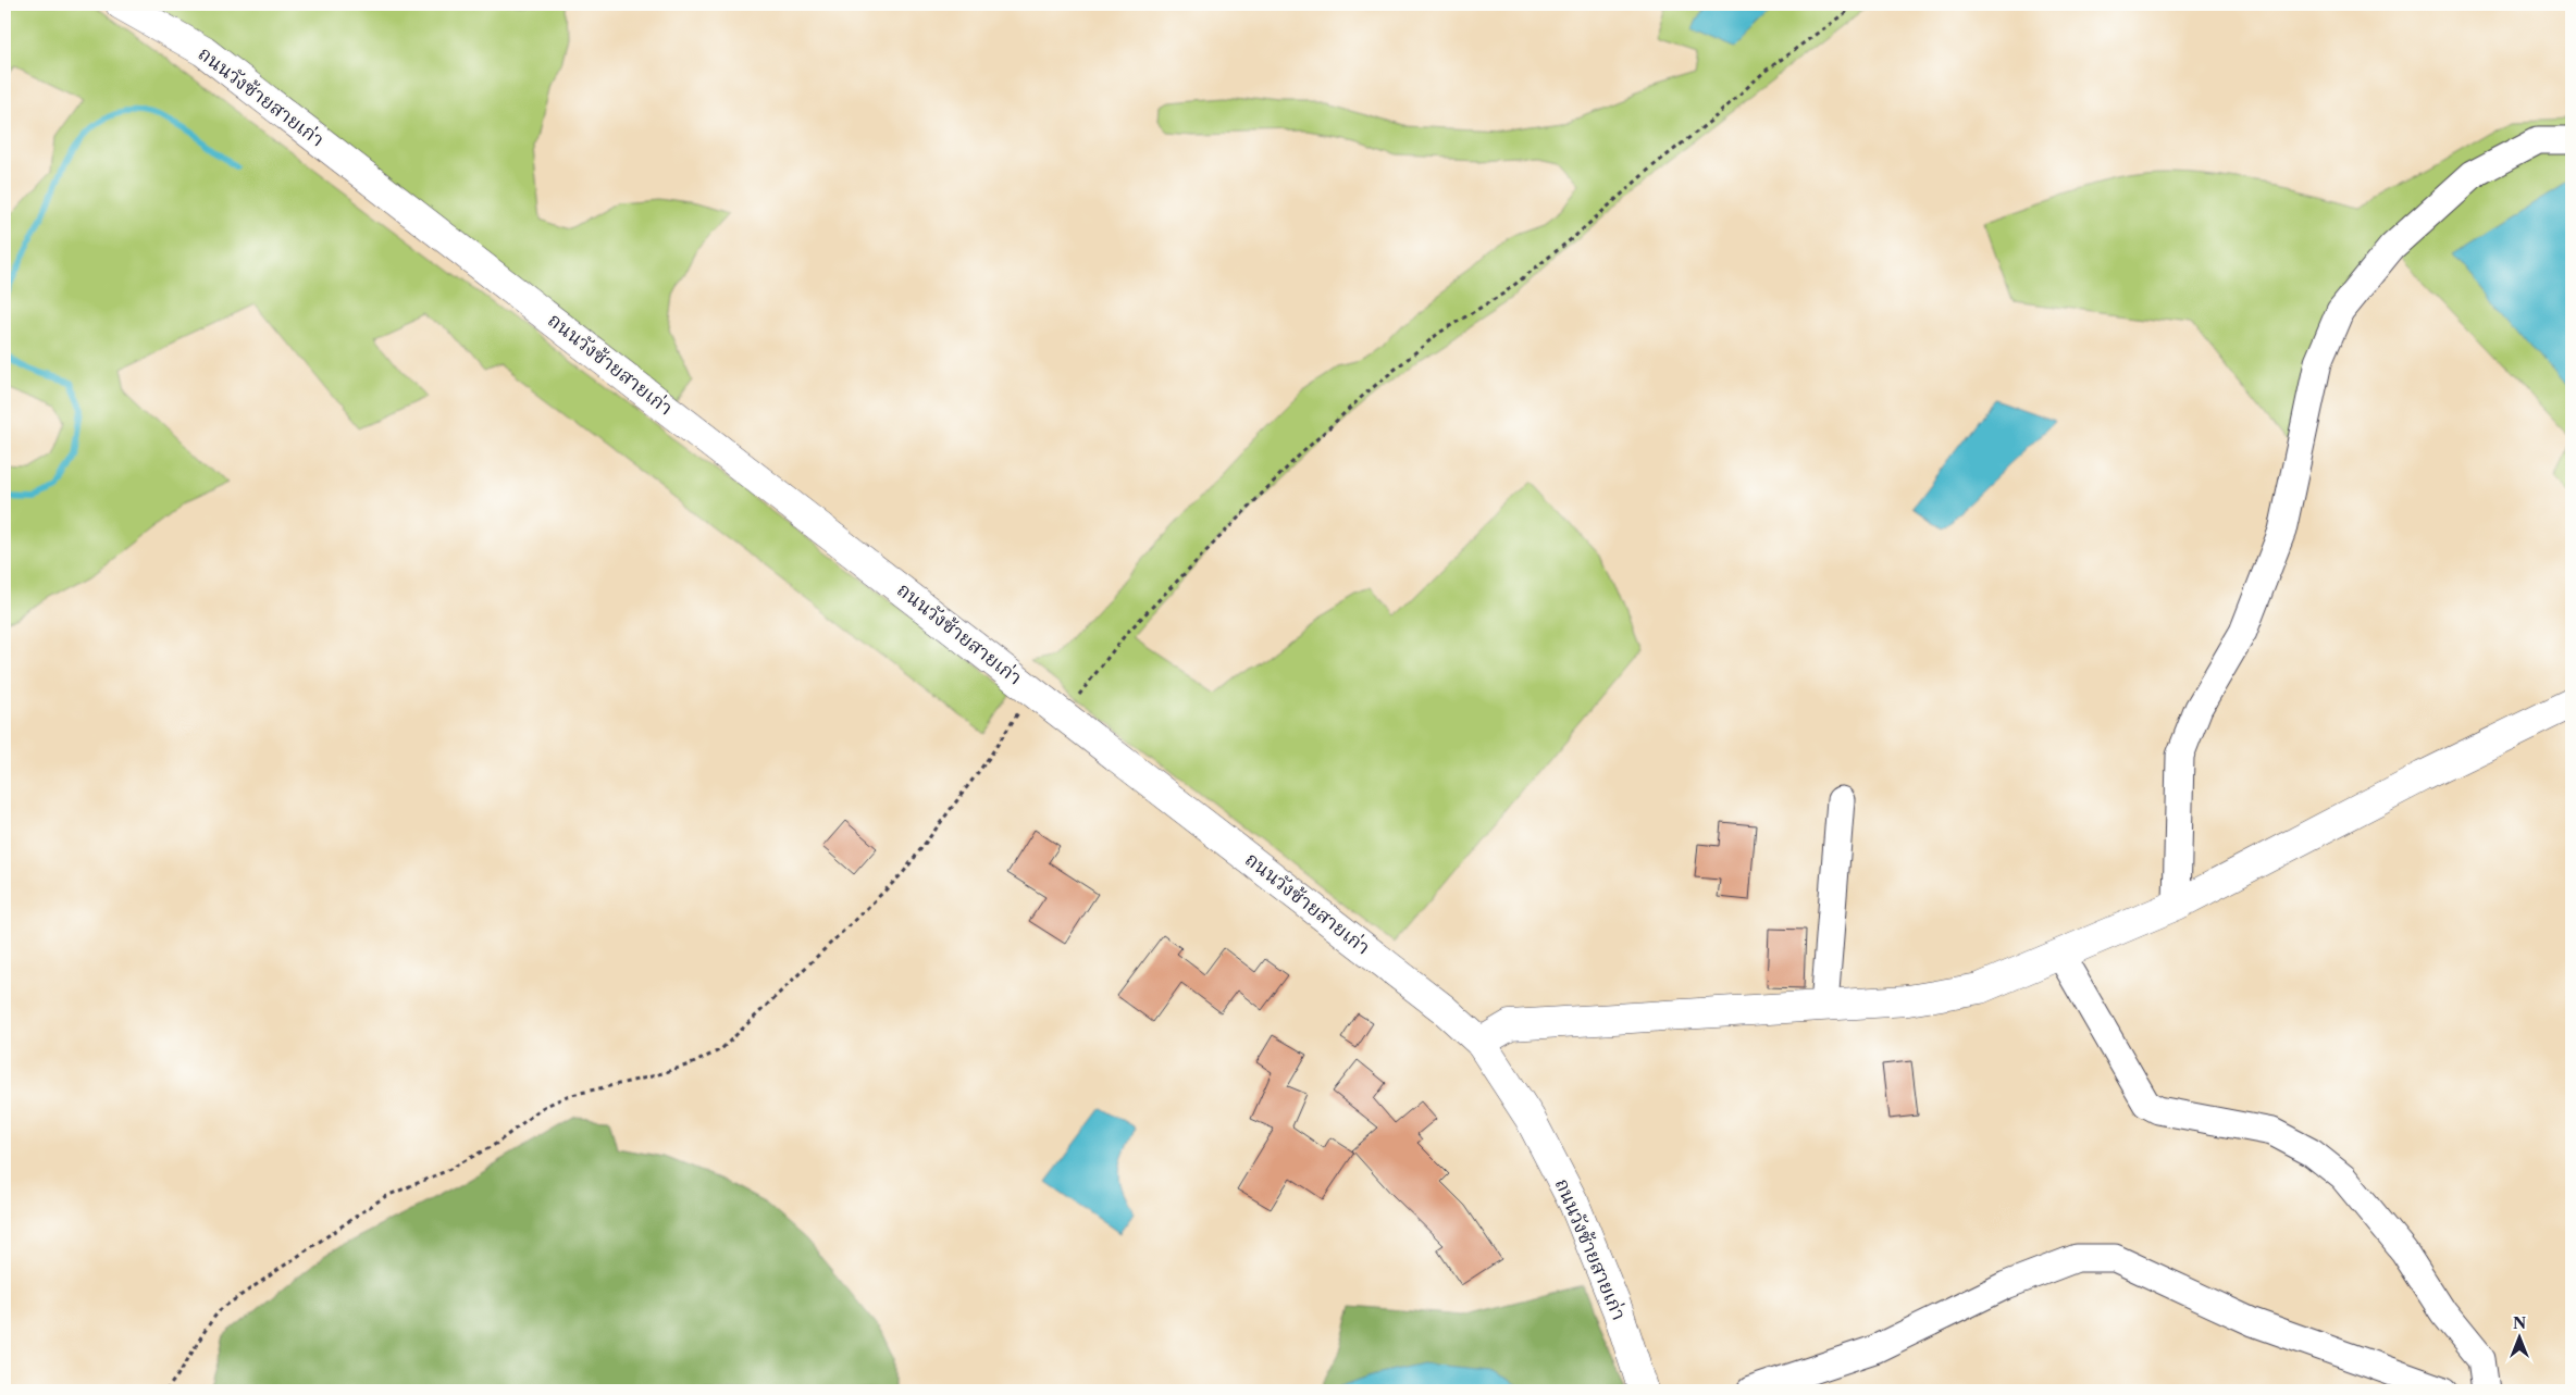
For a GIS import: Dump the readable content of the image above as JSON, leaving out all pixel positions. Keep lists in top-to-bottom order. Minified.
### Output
{"streets":{"main road":["ถนนวังซ้ายสายเก่า"]},"north":"top"}
